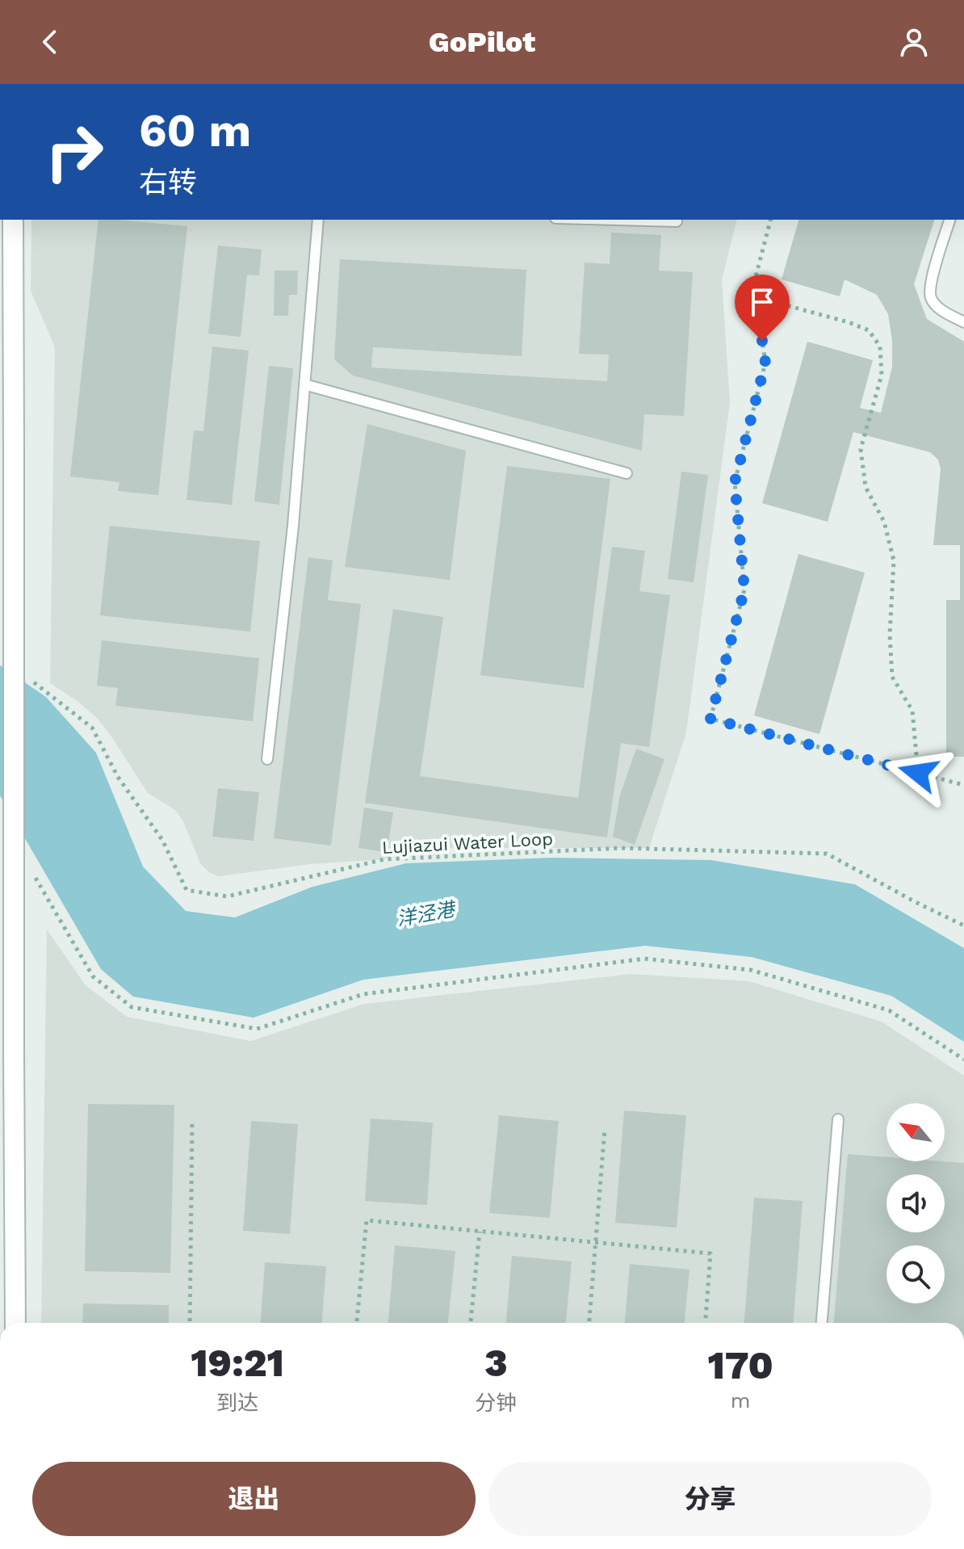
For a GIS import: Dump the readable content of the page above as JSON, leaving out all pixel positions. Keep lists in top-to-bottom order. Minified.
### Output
{"streets":{"path":["Lujiazui Water Loop"]},"water":["洋泾港"],"north":"top left","page":{"header":"GoPilot","turn":["60 m","右转"],"eta":["19:21","到达","3","分钟","170","m"],"buttons":["退出","分享"]}}
